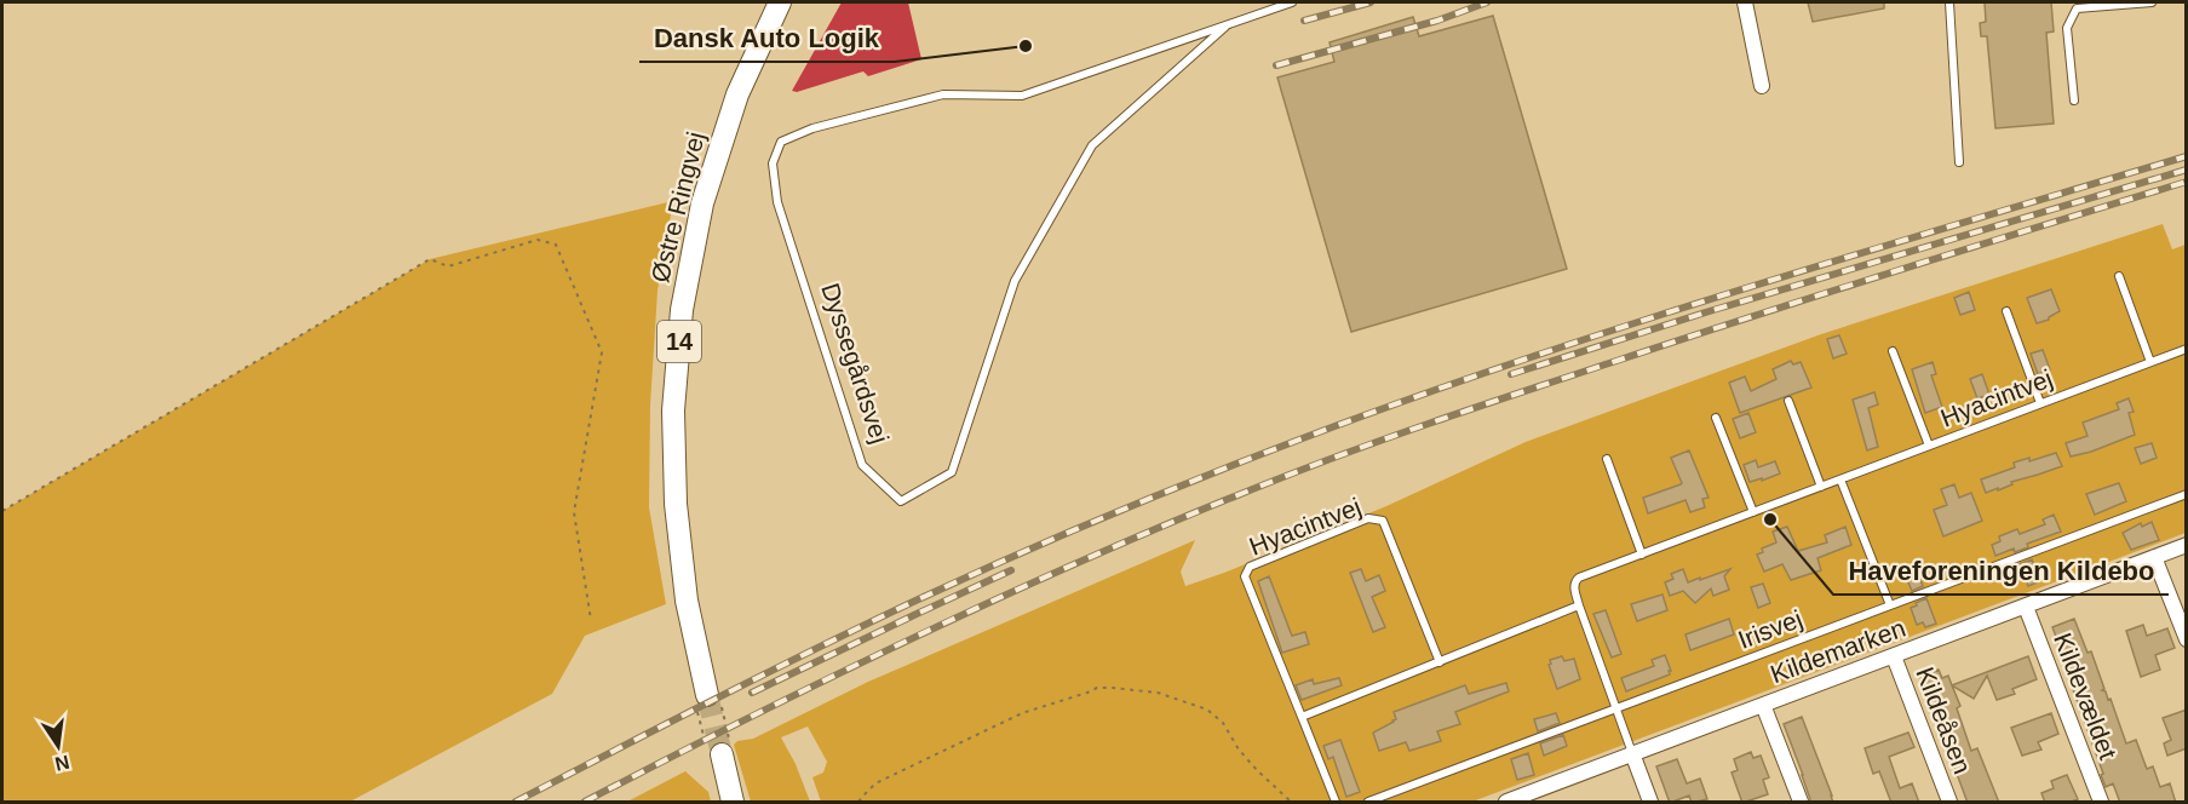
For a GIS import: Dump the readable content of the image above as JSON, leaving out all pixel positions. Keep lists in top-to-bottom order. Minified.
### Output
{"streets":{"main road":["Østre Ringvej","14"],"street":["Kildemarken","Kildevældet","Kildeåsen"],"lane":["Dyssegårdsvej","Hyacintvej","Irisvej"]},"crossings":[["Kildemarken","Kildevældet"],["Kildemarken","Kildeåsen"]],"places":["Dansk Auto Logik","Haveforeningen Kildebo"],"north":"bottom"}
